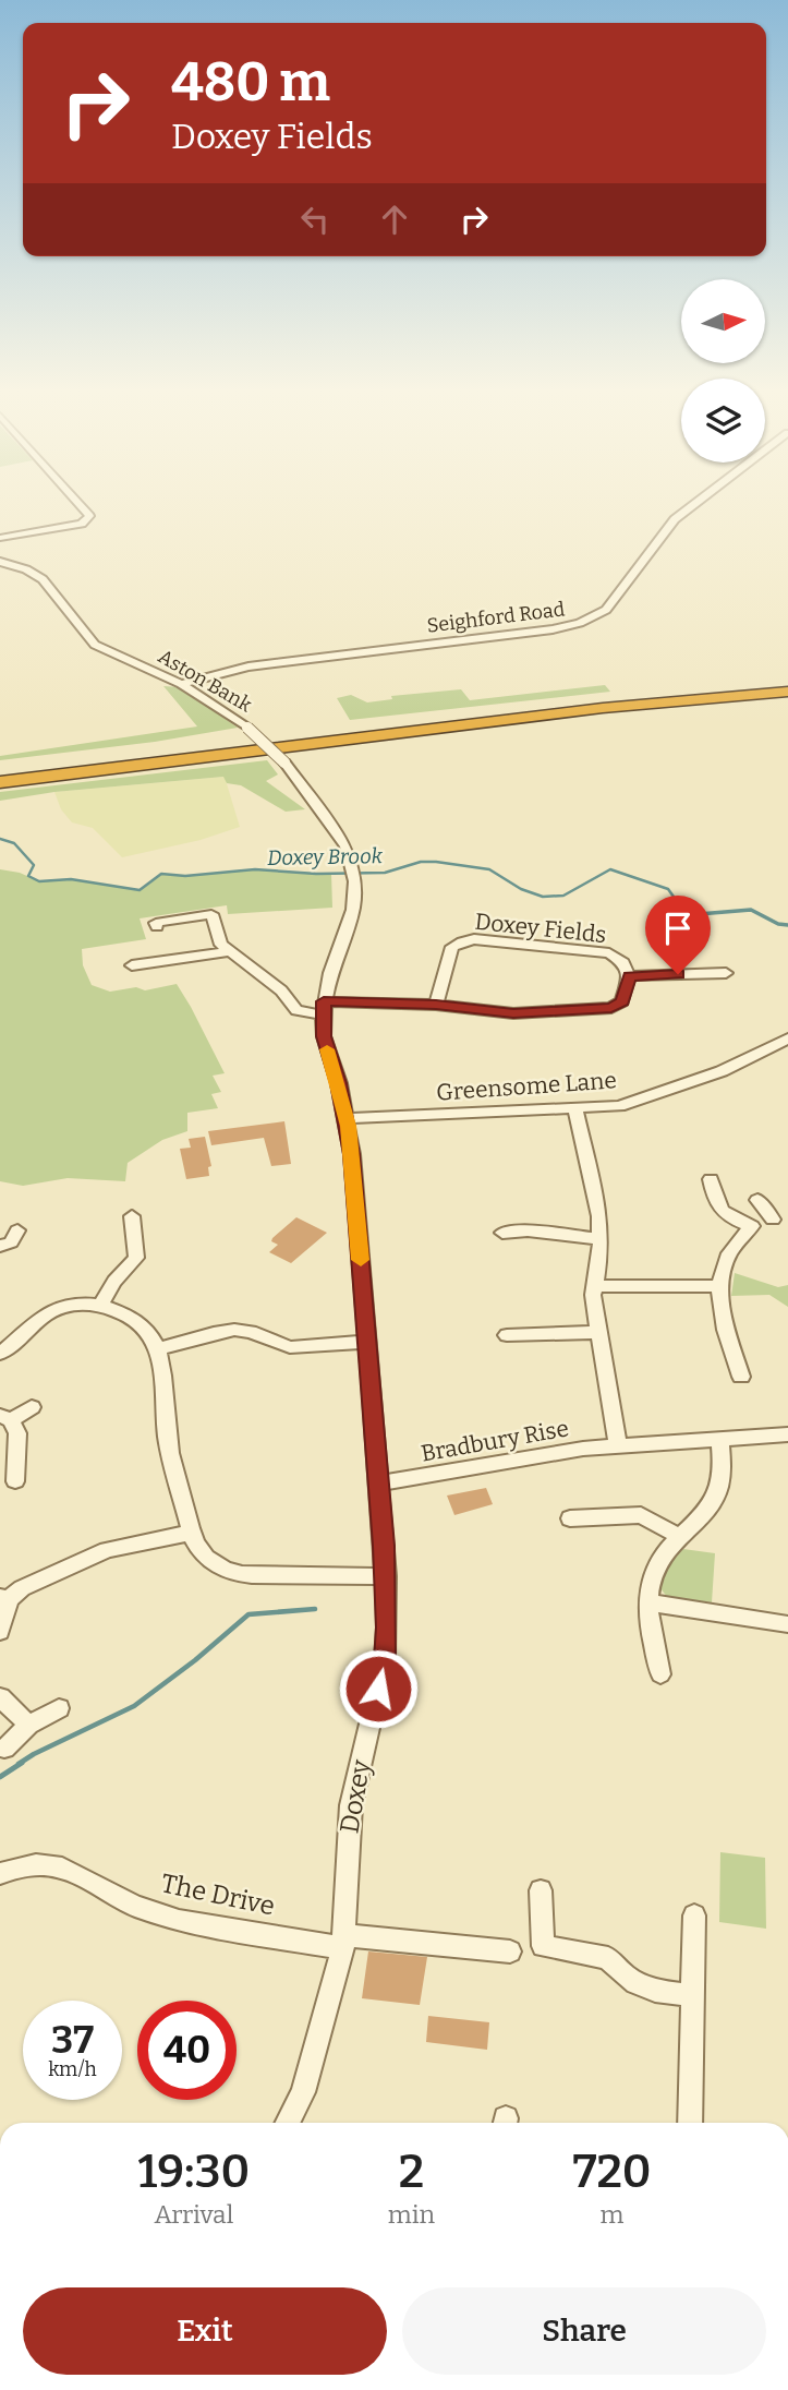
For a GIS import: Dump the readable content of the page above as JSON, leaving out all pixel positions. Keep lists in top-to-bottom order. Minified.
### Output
{"streets":{"street":["Seighford Road","Aston Bank","Doxey Fields","Greensome Lane","Bradbury Rise","Doxey","The Drive"]},"crossings":[["Seighford Road","Aston Bank"],["Aston Bank","Doxey"],["Greensome Lane","Doxey"],["Bradbury Rise","Doxey"],["Doxey","The Drive"]],"water":["Doxey Brook"],"north":"right","page":{"turn":["480 m","Doxey Fields"],"speed":"37 km/h","limit":"40","eta":["19:30","Arrival","2","min","720","m"],"buttons":["Exit","Share"]}}
